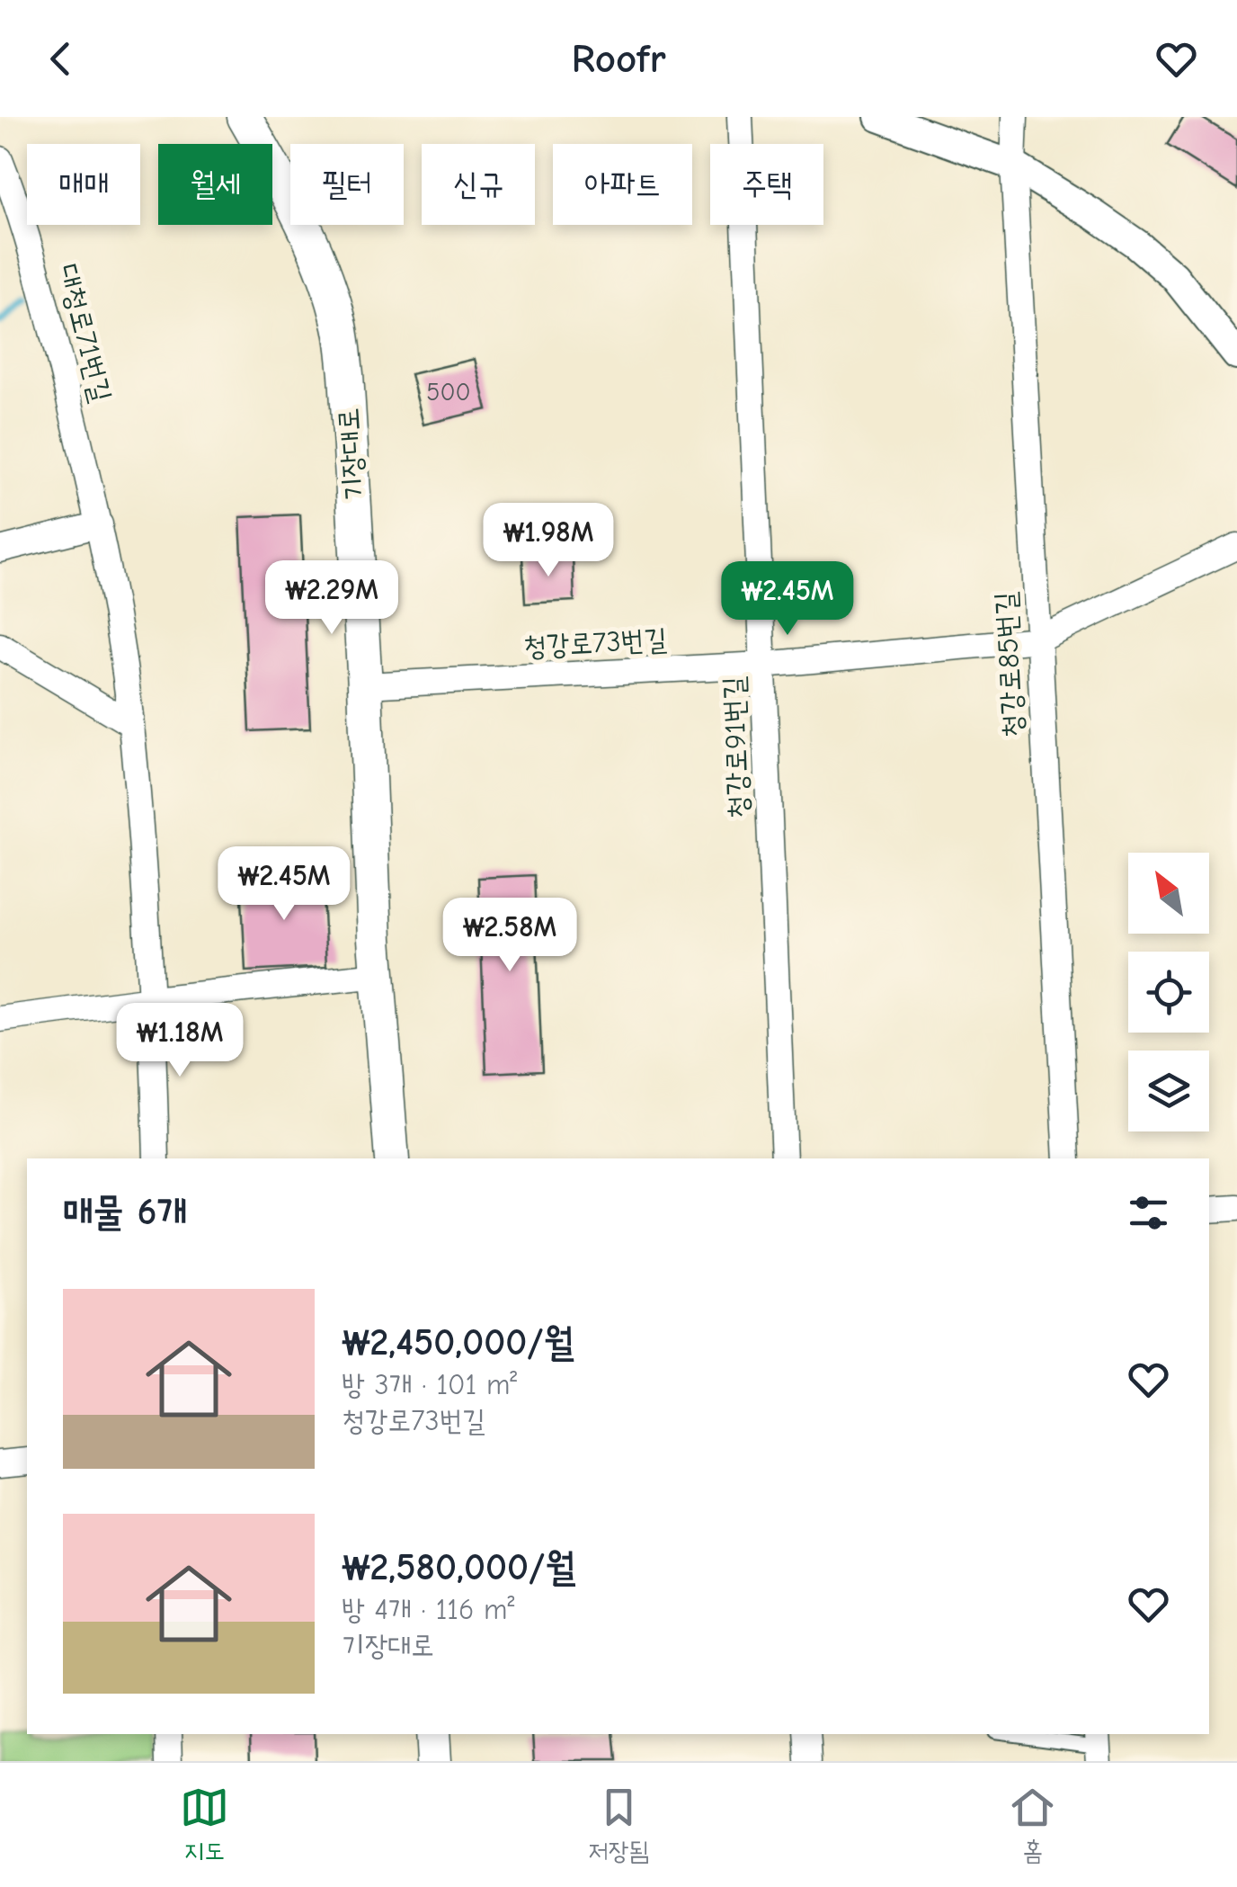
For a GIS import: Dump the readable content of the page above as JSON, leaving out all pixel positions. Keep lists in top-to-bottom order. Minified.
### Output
{"streets":{"main road":["기장대로"],"street":["대청로71번길","청강로73번길","청강로85번길","청강로91번길"]},"crossings":[["기장대로","청강로73번길"],["청강로73번길","청강로85번길"],["청강로73번길","청강로91번길"]],"house_numbers":["500"],"north":"top left","page":{"header":"Roofr","chip":["매매","월세","필터","신규","아파트","주택"],"price":["₩1.98M","₩2.29M","₩2.45M","₩2.45M","₩2.58M","₩1.18M"],"heading":"매물 6개","list":[{"name":"₩2,450,000/월","note":"방 3개 · 101 m² · 청강로73번길"},{"name":"₩2,580,000/월","note":"방 4개 · 116 m² · 기장대로"}],"tabs":["지도","저장됨","홈"]}}
